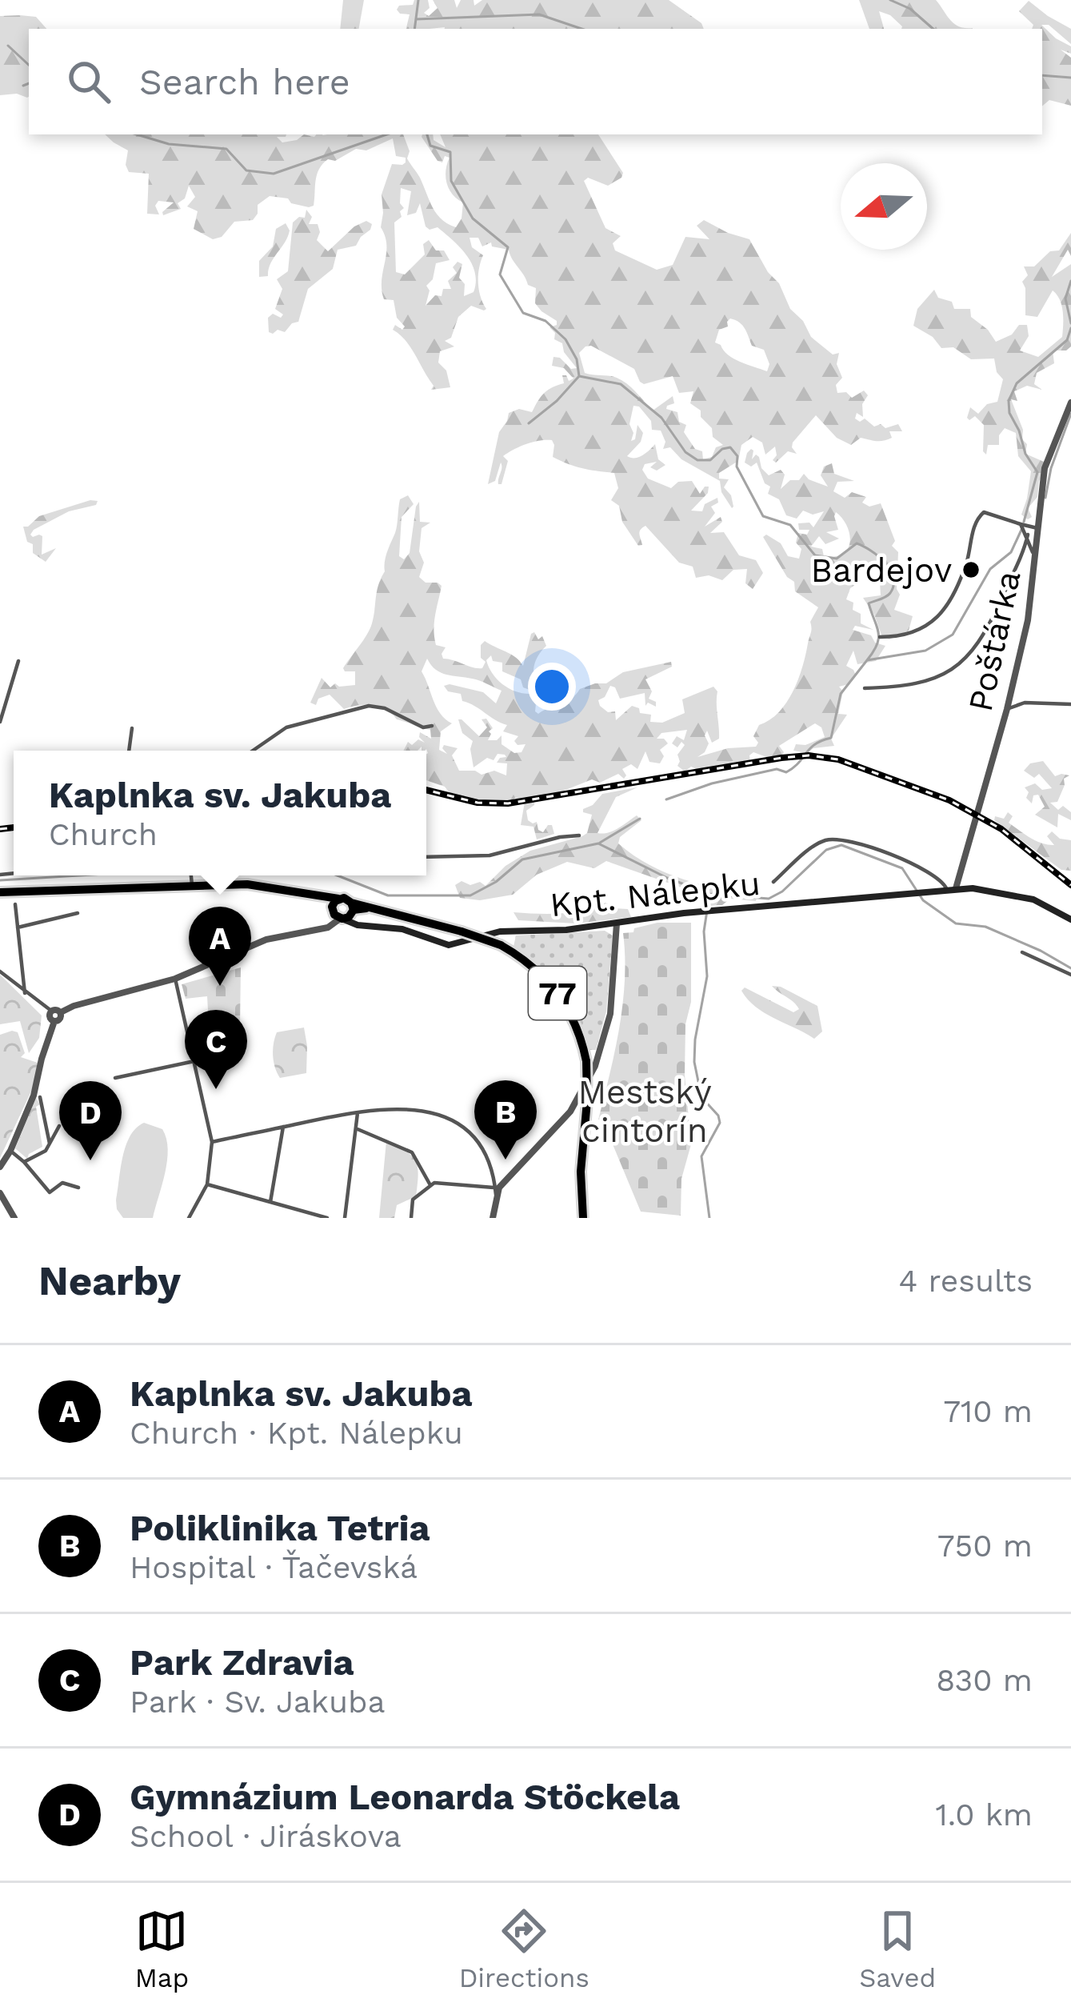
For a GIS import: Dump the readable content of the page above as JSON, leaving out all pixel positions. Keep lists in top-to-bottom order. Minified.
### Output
{"streets":{"main road":["Kpt. Nálepku","77"],"street":["Poštárka"]},"crossings":[["Poštárka","Kpt. Nálepku"],["Kpt. Nálepku","77"]],"parks":["Mestský cintorín"],"places":["Bardejov"],"north":"left","page":{"search":"Search here","popup":["Kaplnka sv. Jakuba","Church"],"pins":["A","C","B","D"],"heading":["Nearby","4 results"],"list":[{"mark":"A","name":"Kaplnka sv. Jakuba","note":"Church · Kpt. Nálepku","value":"710 m"},{"mark":"B","name":"Poliklinika Tetria","note":"Hospital · Ťačevská","value":"750 m"},{"mark":"C","name":"Park Zdravia","note":"Park · Sv. Jakuba","value":"830 m"},{"mark":"D","name":"Gymnázium Leonarda Stöckela","note":"School · Jiráskova","value":"1.0 km"}],"nav":["Map","Directions","Saved"]}}
